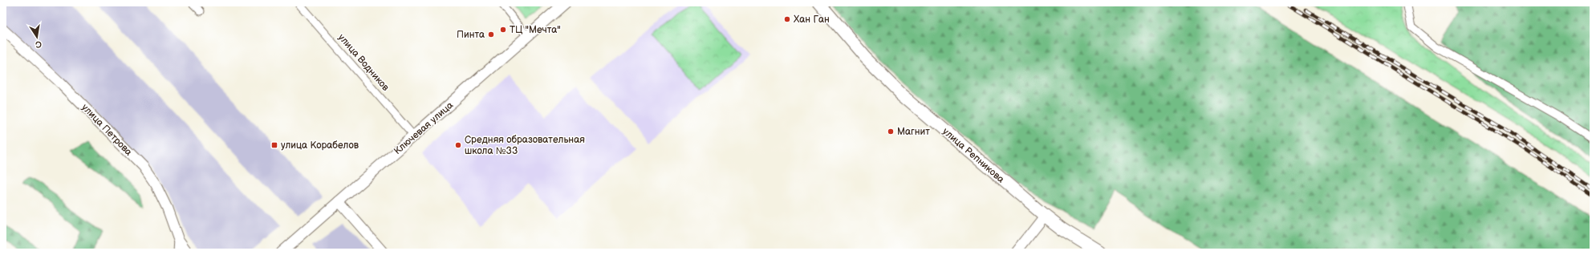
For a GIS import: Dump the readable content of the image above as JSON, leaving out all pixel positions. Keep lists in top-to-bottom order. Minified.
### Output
{"streets":{"main road":["Ключевая улица","улица Репникова"],"street":["улица Водников","улица Петрова"]},"crossings":[["улица Водников","Ключевая улица"]],"places":{"other":["Хан Ган","ТЦ \"Мечта\"","Пинта","Магнит","Средняя образовательная школа №33"],"transit":["улица Корабелов"]},"north":"bottom"}
